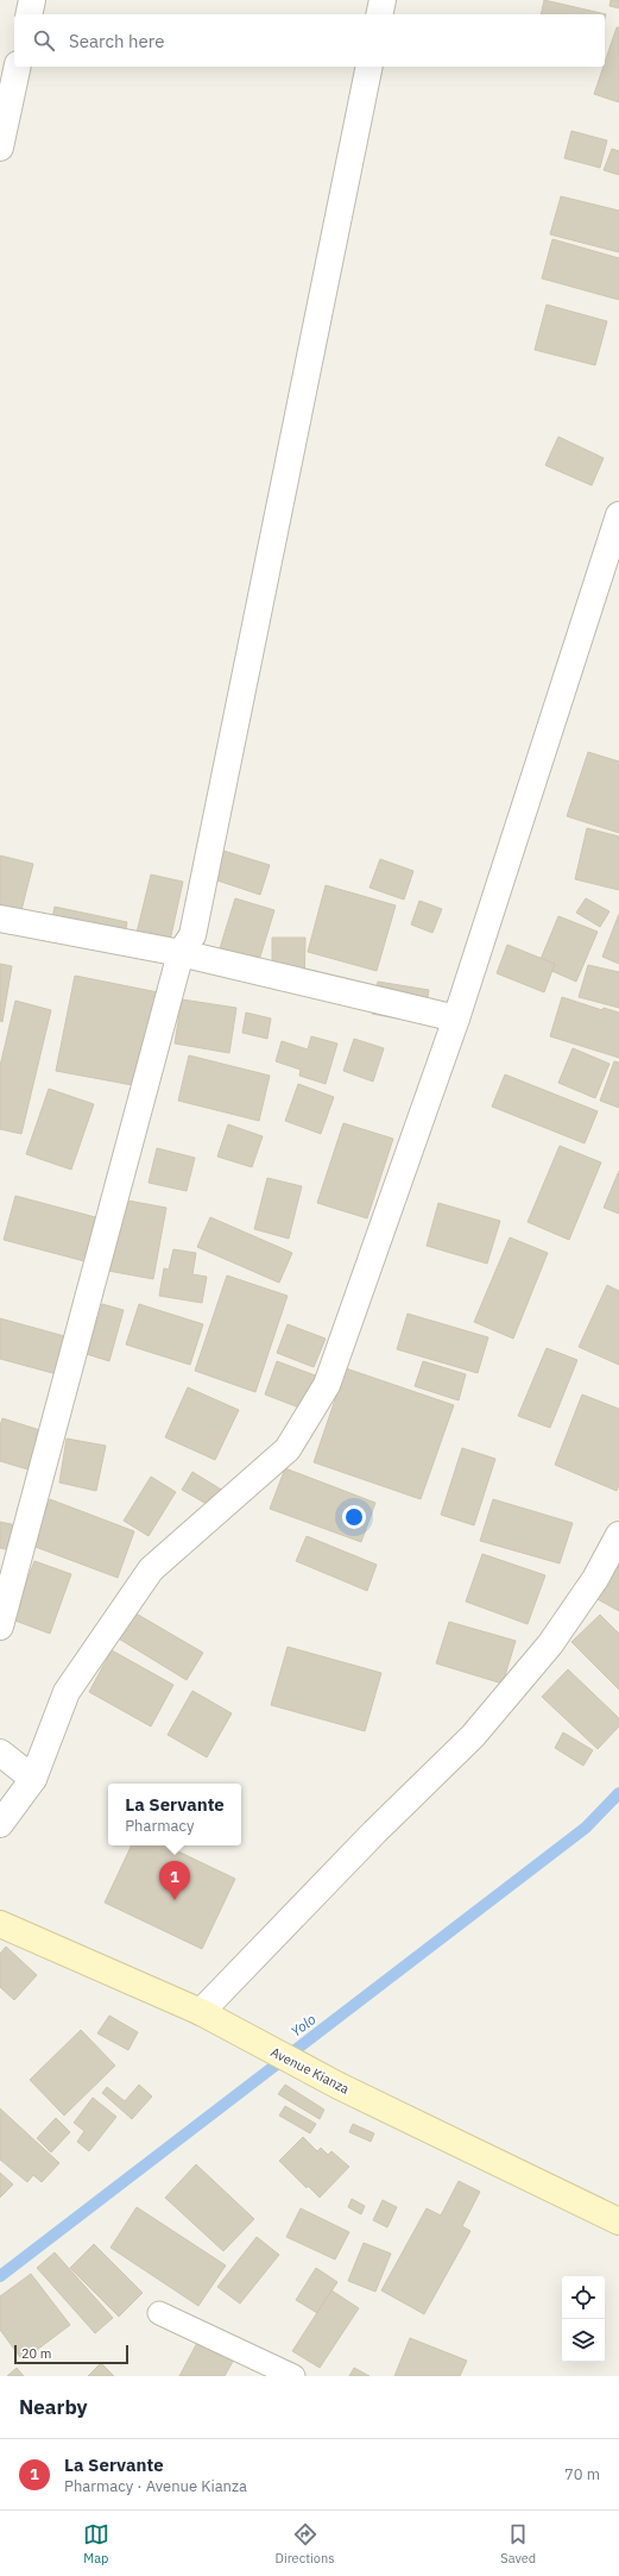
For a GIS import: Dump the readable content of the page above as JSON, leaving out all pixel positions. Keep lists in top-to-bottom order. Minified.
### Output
{"streets":{"street":["Avenue Kianza"]},"water":["Yolo"],"scale_bar":"20 m","page":{"search":"Search here","popup":["La Servante","Pharmacy"],"pins":"1","scale":"20 m","heading":"Nearby","list":[{"mark":"1","name":"La Servante","note":"Pharmacy · Avenue Kianza","value":"70 m"}],"nav":["Map","Directions","Saved"]}}
